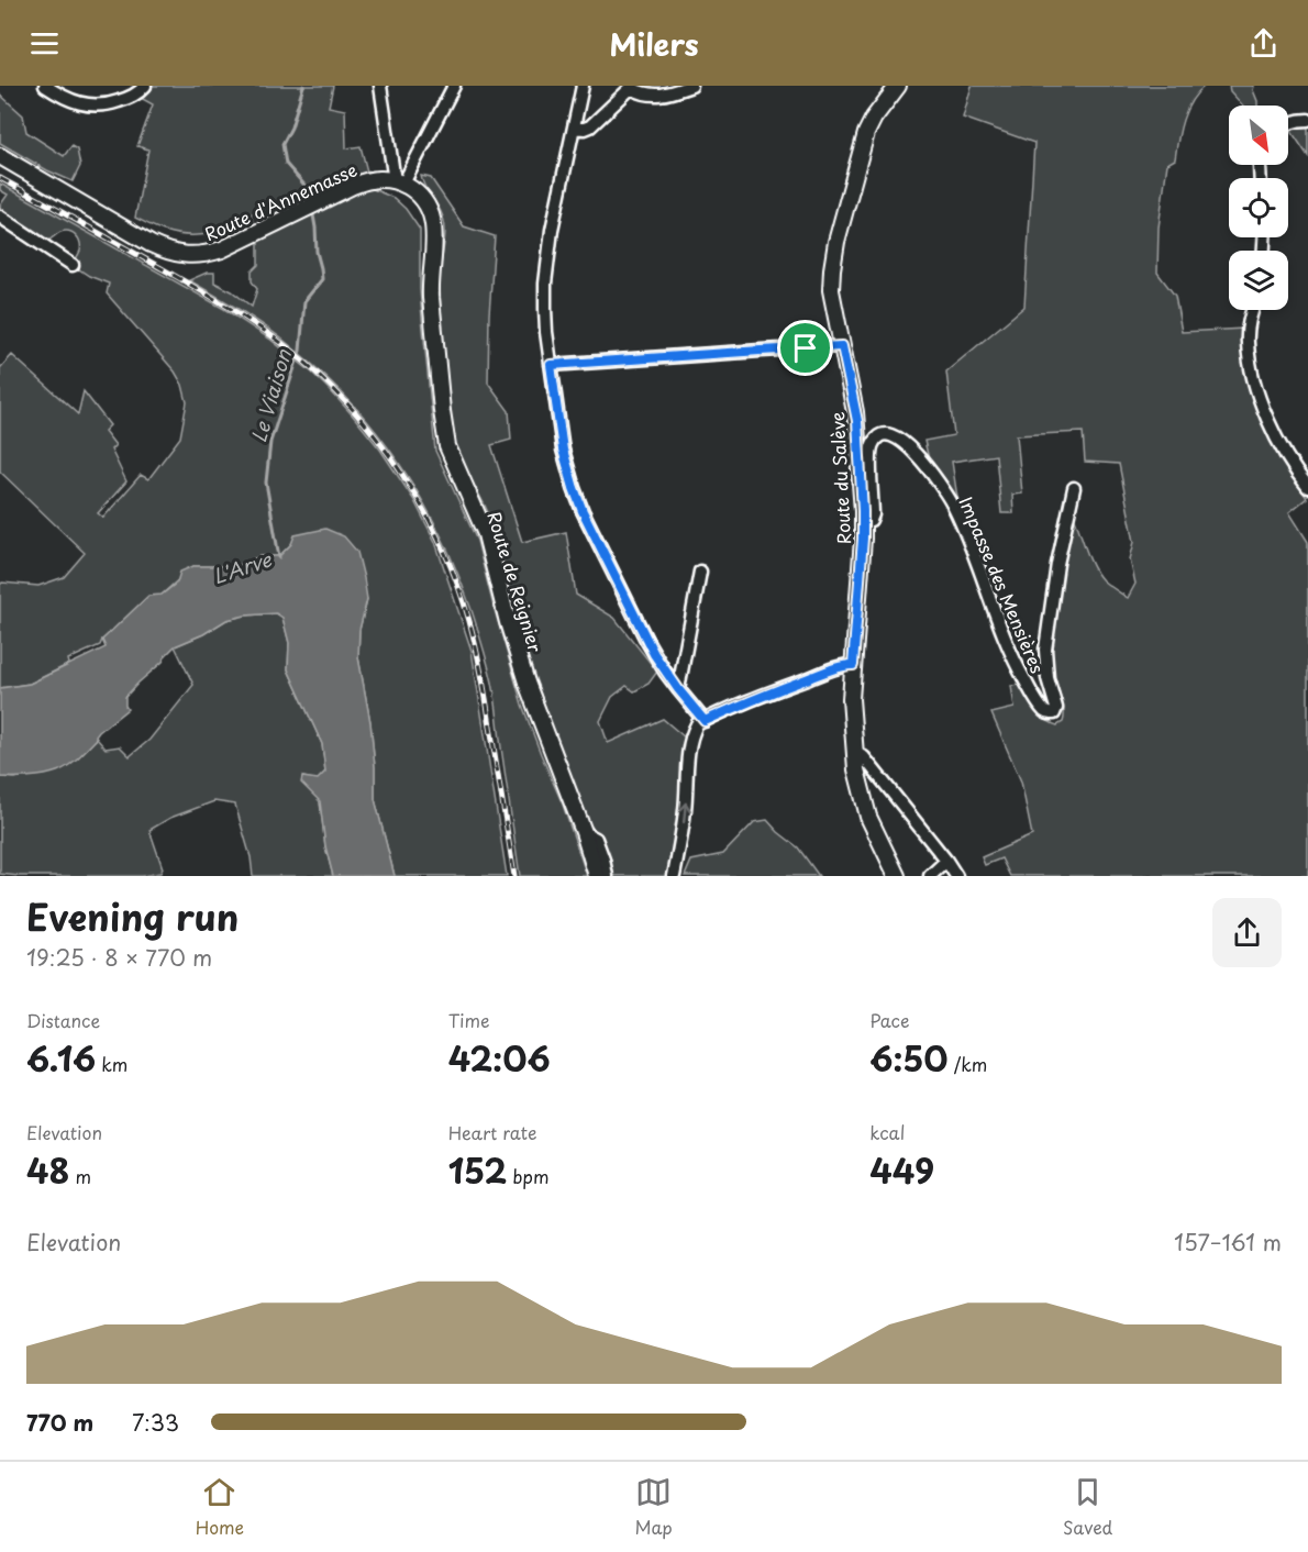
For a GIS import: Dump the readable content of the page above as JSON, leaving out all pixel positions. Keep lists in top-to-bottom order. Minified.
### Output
{"streets":{"main road":["Route d'Annemasse","Route du Salève","Route de Reignier"],"street":["Impasse des Mensières"]},"crossings":[["Route d'Annemasse","Route de Reignier"],["Route du Salève","Impasse des Mensières"]],"water":["Le Viaison","L'Arve"],"north":"bottom right","page":{"header":"Milers","heading":["Evening run","19:25 · 8 × 770 m"],"stats":[["Distance","6.16 km"],["Time","42:06"],["Pace","6:50 /km"],["Elevation","48 m"],["Heart rate","152 bpm"],["kcal","449"]],"chart":["Elevation","157–161 m"],"list":[{"name":"770 m","note":"7:33"}],"tabs":["Home","Map","Saved"]}}
